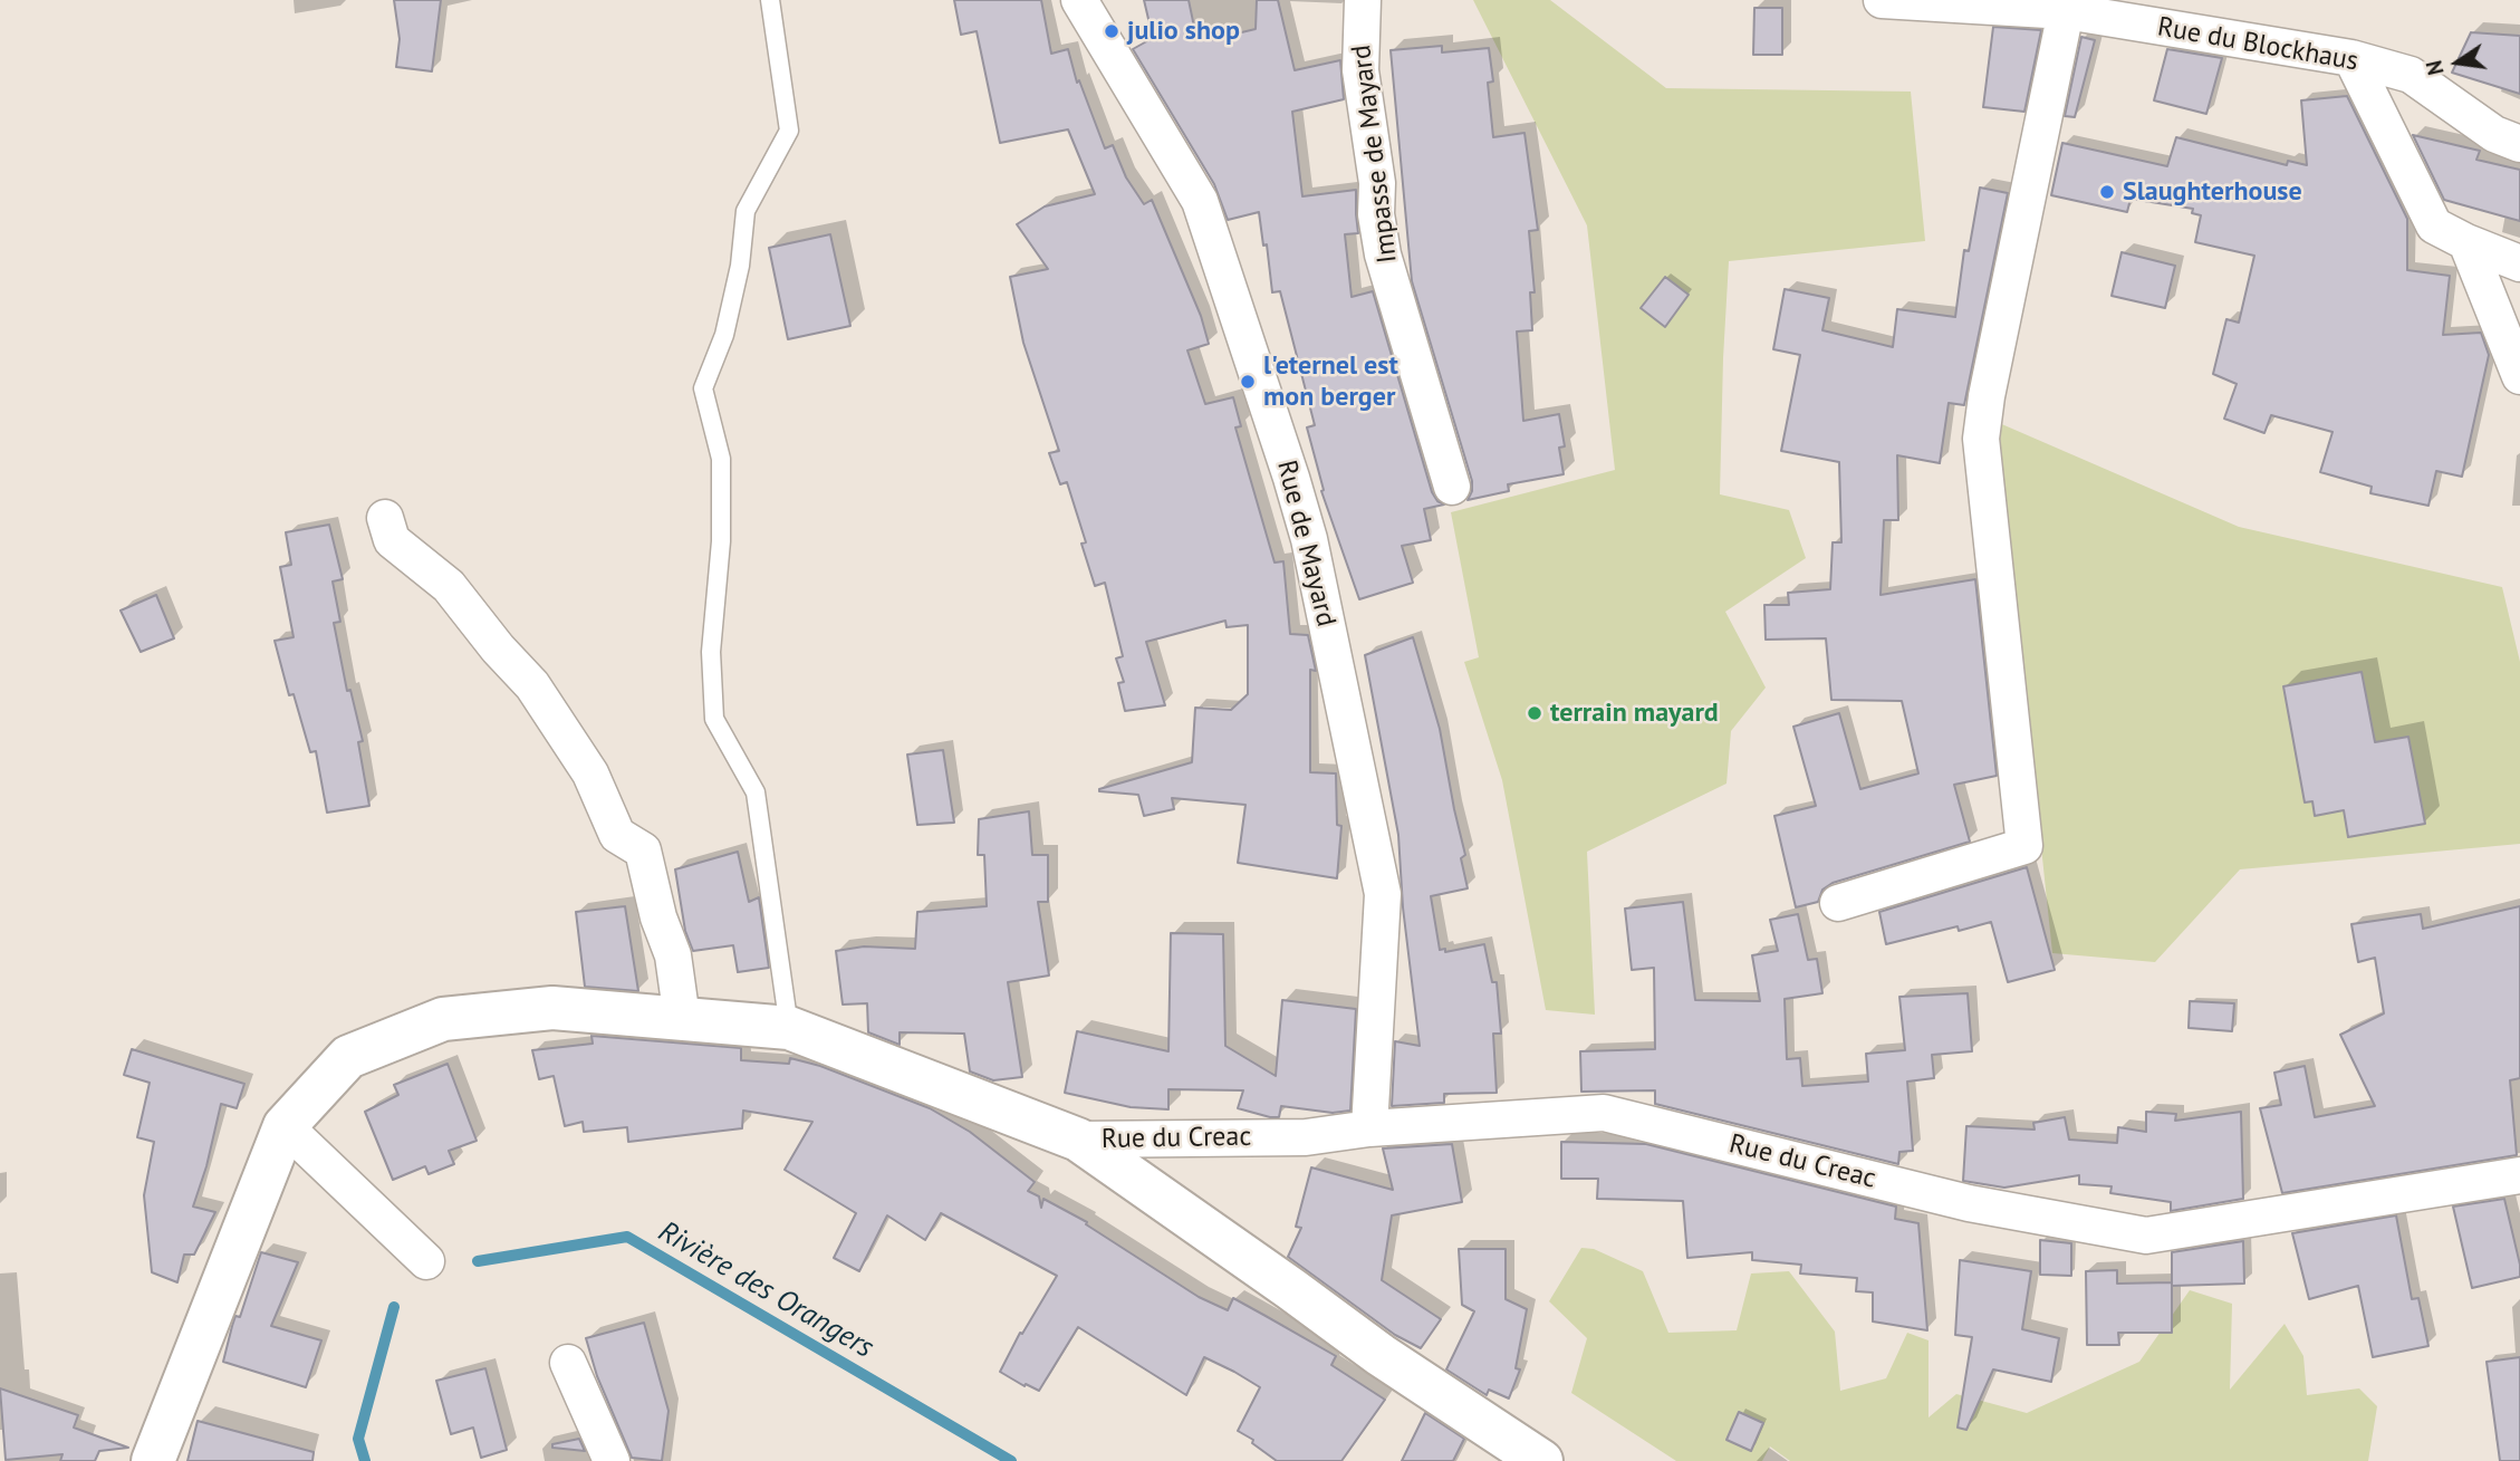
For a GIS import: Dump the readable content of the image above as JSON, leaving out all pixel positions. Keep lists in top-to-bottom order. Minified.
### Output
{"streets":{"street":["Rue du Blockhaus","Impasse de Mayard","Rue de Mayard","Rue du Creac"]},"crossings":[["Rue de Mayard","Rue du Creac"]],"water":["Rivière des Orangers"],"places":["julio shop","Slaughterhouse","l'eternel est mon berger","terrain mayard"],"north":"left"}
